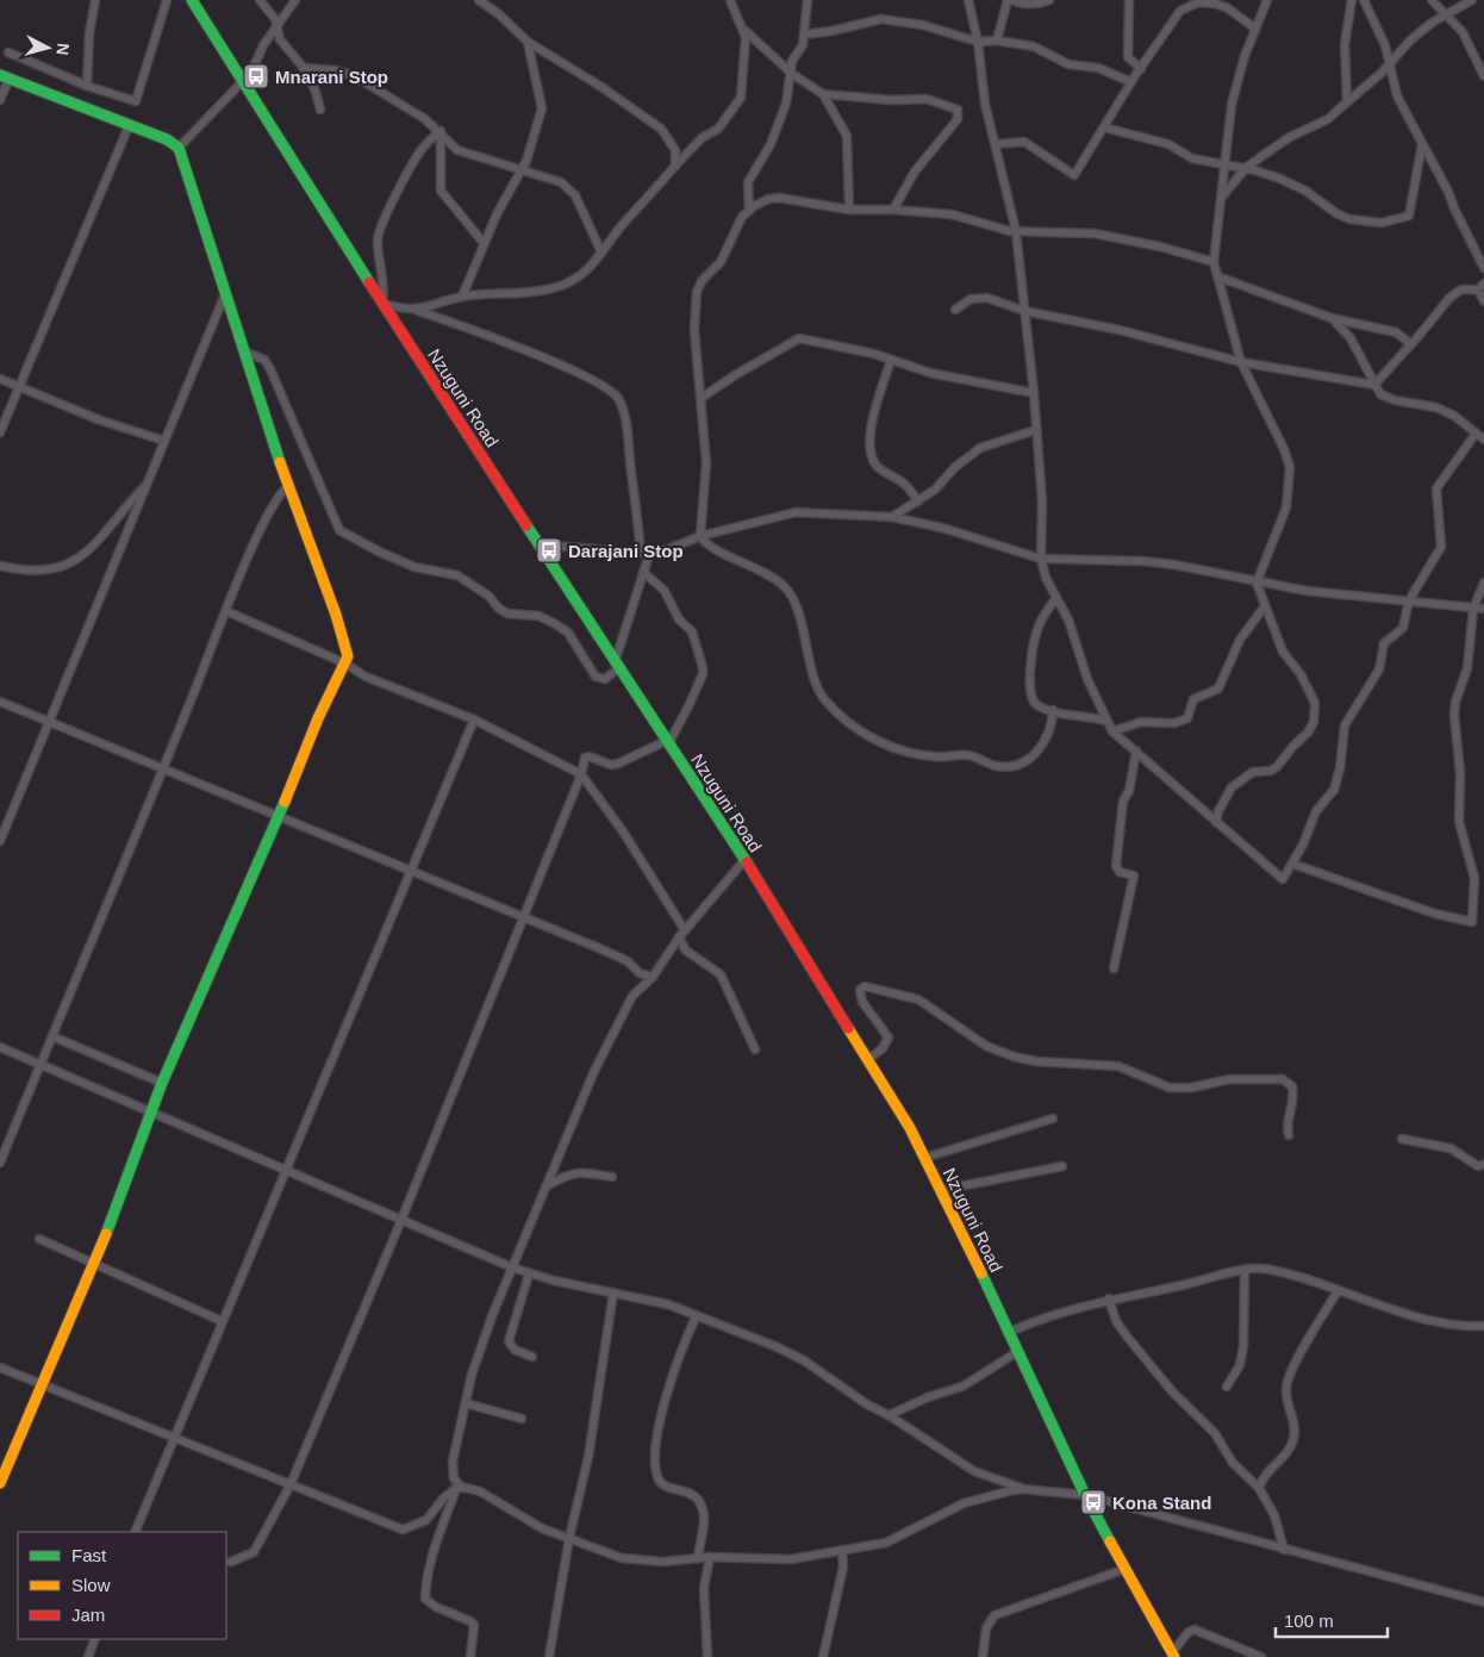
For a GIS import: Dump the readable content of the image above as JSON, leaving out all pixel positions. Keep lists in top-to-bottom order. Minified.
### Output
{"streets":{"street":["Nzuguni Road"]},"places":{"bus stop":["Mnarani Stop","Darajani Stop","Kona Stand"]},"legend":["Fast","Slow","Jam"],"scale_bar":"100 m","north":"right"}
